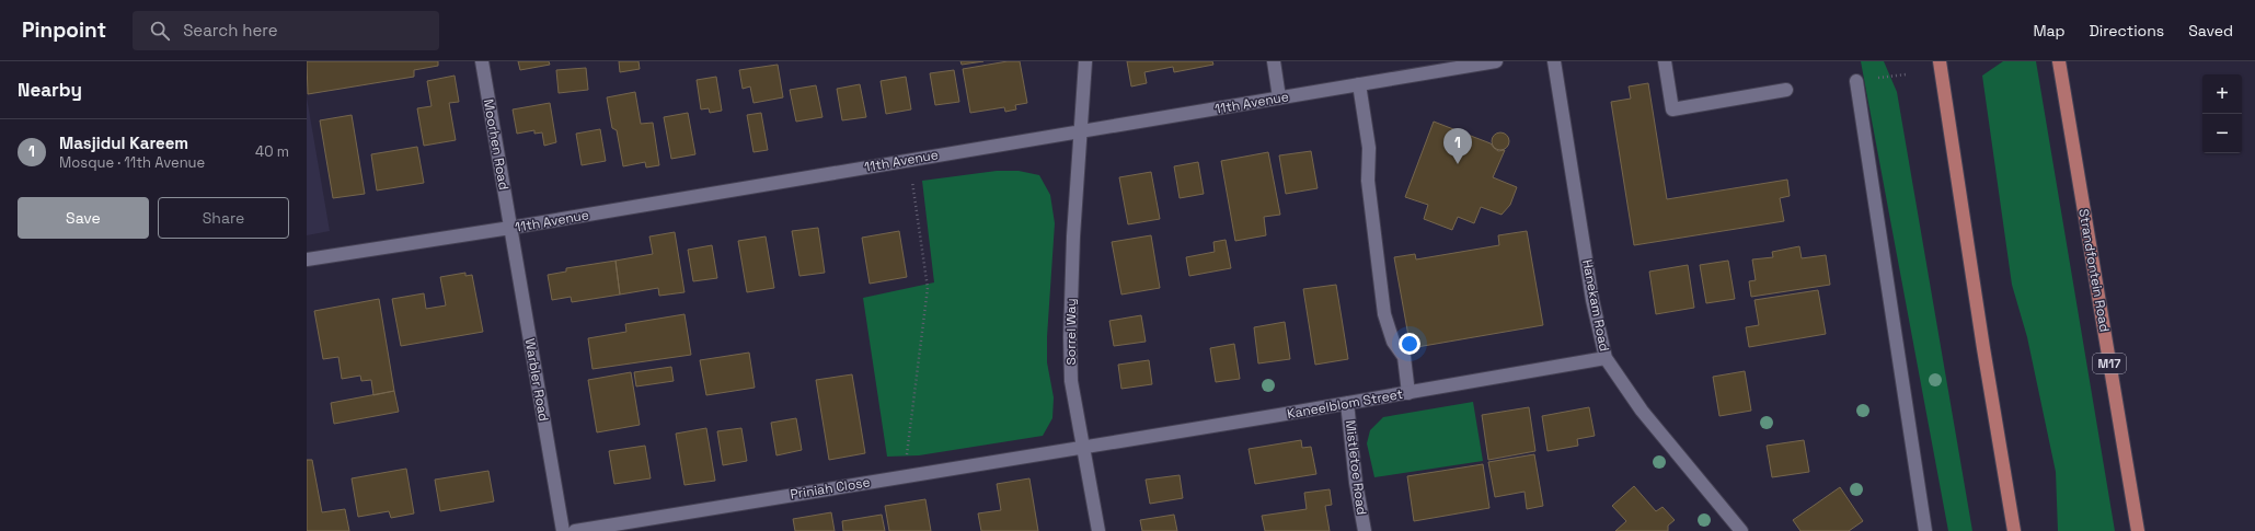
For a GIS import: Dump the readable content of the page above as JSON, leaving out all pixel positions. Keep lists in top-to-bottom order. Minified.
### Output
{"streets":{"main road":["Strandfontein Road","M17"],"street":["11th Avenue","Moorhen Road","Hanekam Road","Sorrel Way","Warbler Road","Kaneelblom Street","Mistletoe Road","Priniah Close"]},"crossings":[["11th Avenue","Moorhen Road"],["11th Avenue","Sorrel Way"],["11th Avenue","Warbler Road"],["Moorhen Road","Warbler Road"],["Hanekam Road","Kaneelblom Street"],["Sorrel Way","Kaneelblom Street"],["Sorrel Way","Priniah Close"],["Kaneelblom Street","Mistletoe Road"],["Kaneelblom Street","Priniah Close"]],"page":{"header":"Pinpoint","search":"Search here","nav":["Map","Directions","Saved"],"heading":"Nearby","map_buttons":["+","−"],"list":[{"mark":"1","name":"Masjidul Kareem","note":"Mosque · 11th Avenue","value":"40 m"}],"pins":"1","buttons":["Save","Share"]}}
